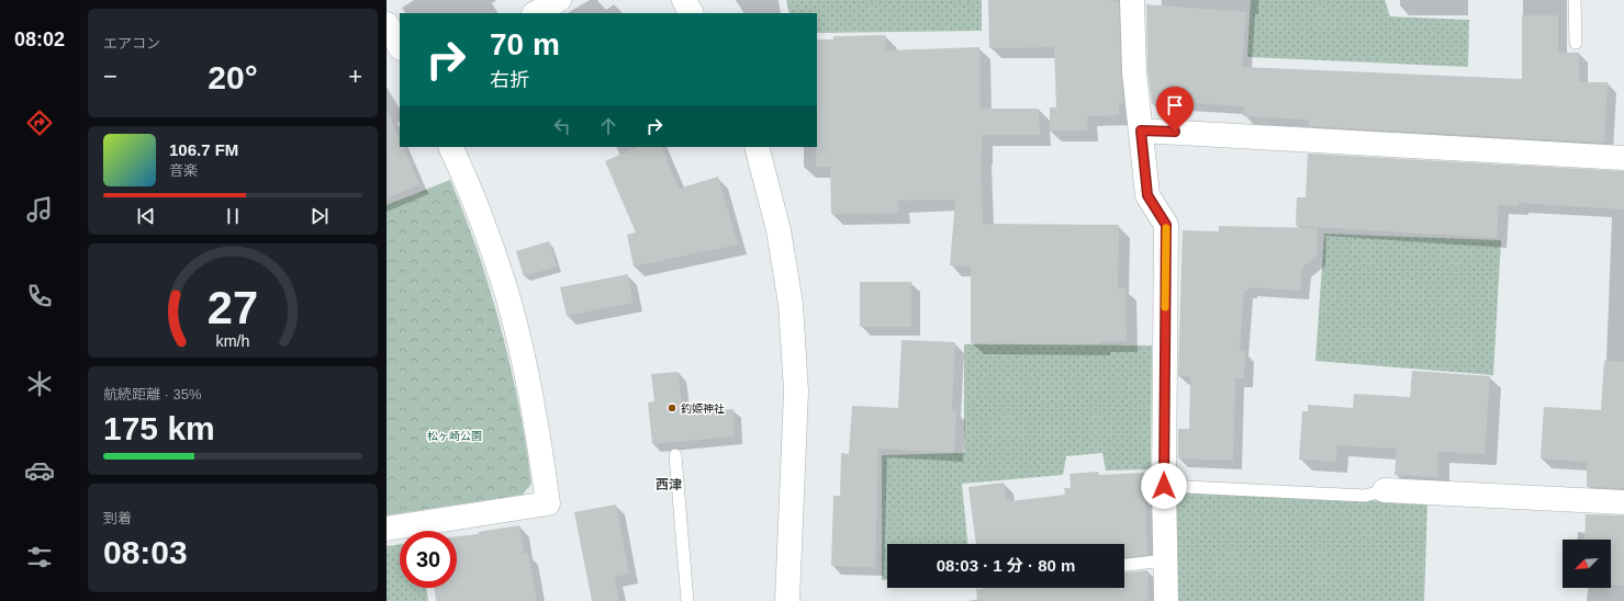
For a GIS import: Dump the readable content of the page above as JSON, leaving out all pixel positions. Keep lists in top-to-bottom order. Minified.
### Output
{"districts":["西津"],"parks":["松ヶ崎公園"],"places":["釣姫神社"],"north":"bottom left","page":{"tabs":"08:02","tile":["エアコン",["航続距離 · 35%","175 km"],["到着","08:03"]],"turn":["70 m","右折"],"heat":["−","20°","+"],"song":["106.7 FM","音楽"],"limit":"30","trip":"08:03 · 1 分 · 80 m","gauge":["27","km/h"]}}
